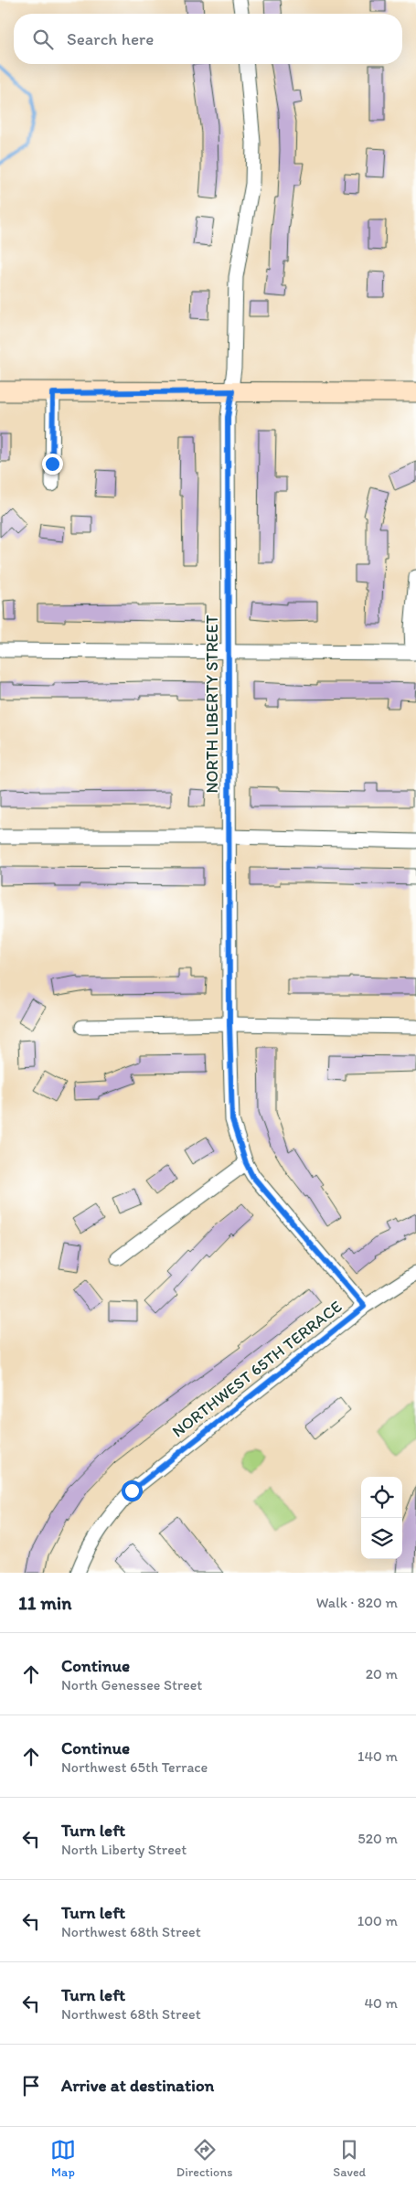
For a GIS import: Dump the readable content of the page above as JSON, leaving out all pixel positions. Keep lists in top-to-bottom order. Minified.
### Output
{"streets":{"street":["NORTH LIBERTY STREET","NORTHWEST 65TH TERRACE"]},"crossings":[["NORTH LIBERTY STREET","NORTHWEST 65TH TERRACE"]],"page":{"search":"Search here","heading":["11 min","Walk · 820 m"],"list":[["Continue","North Genessee Street","20 m"],["Continue","Northwest 65th Terrace","140 m"],["Turn left","North Liberty Street","520 m"],["Turn left","Northwest 68th Street","100 m"],["Turn left","Northwest 68th Street","40 m"],"Arrive at destination"],"nav":["Map","Directions","Saved"]}}
